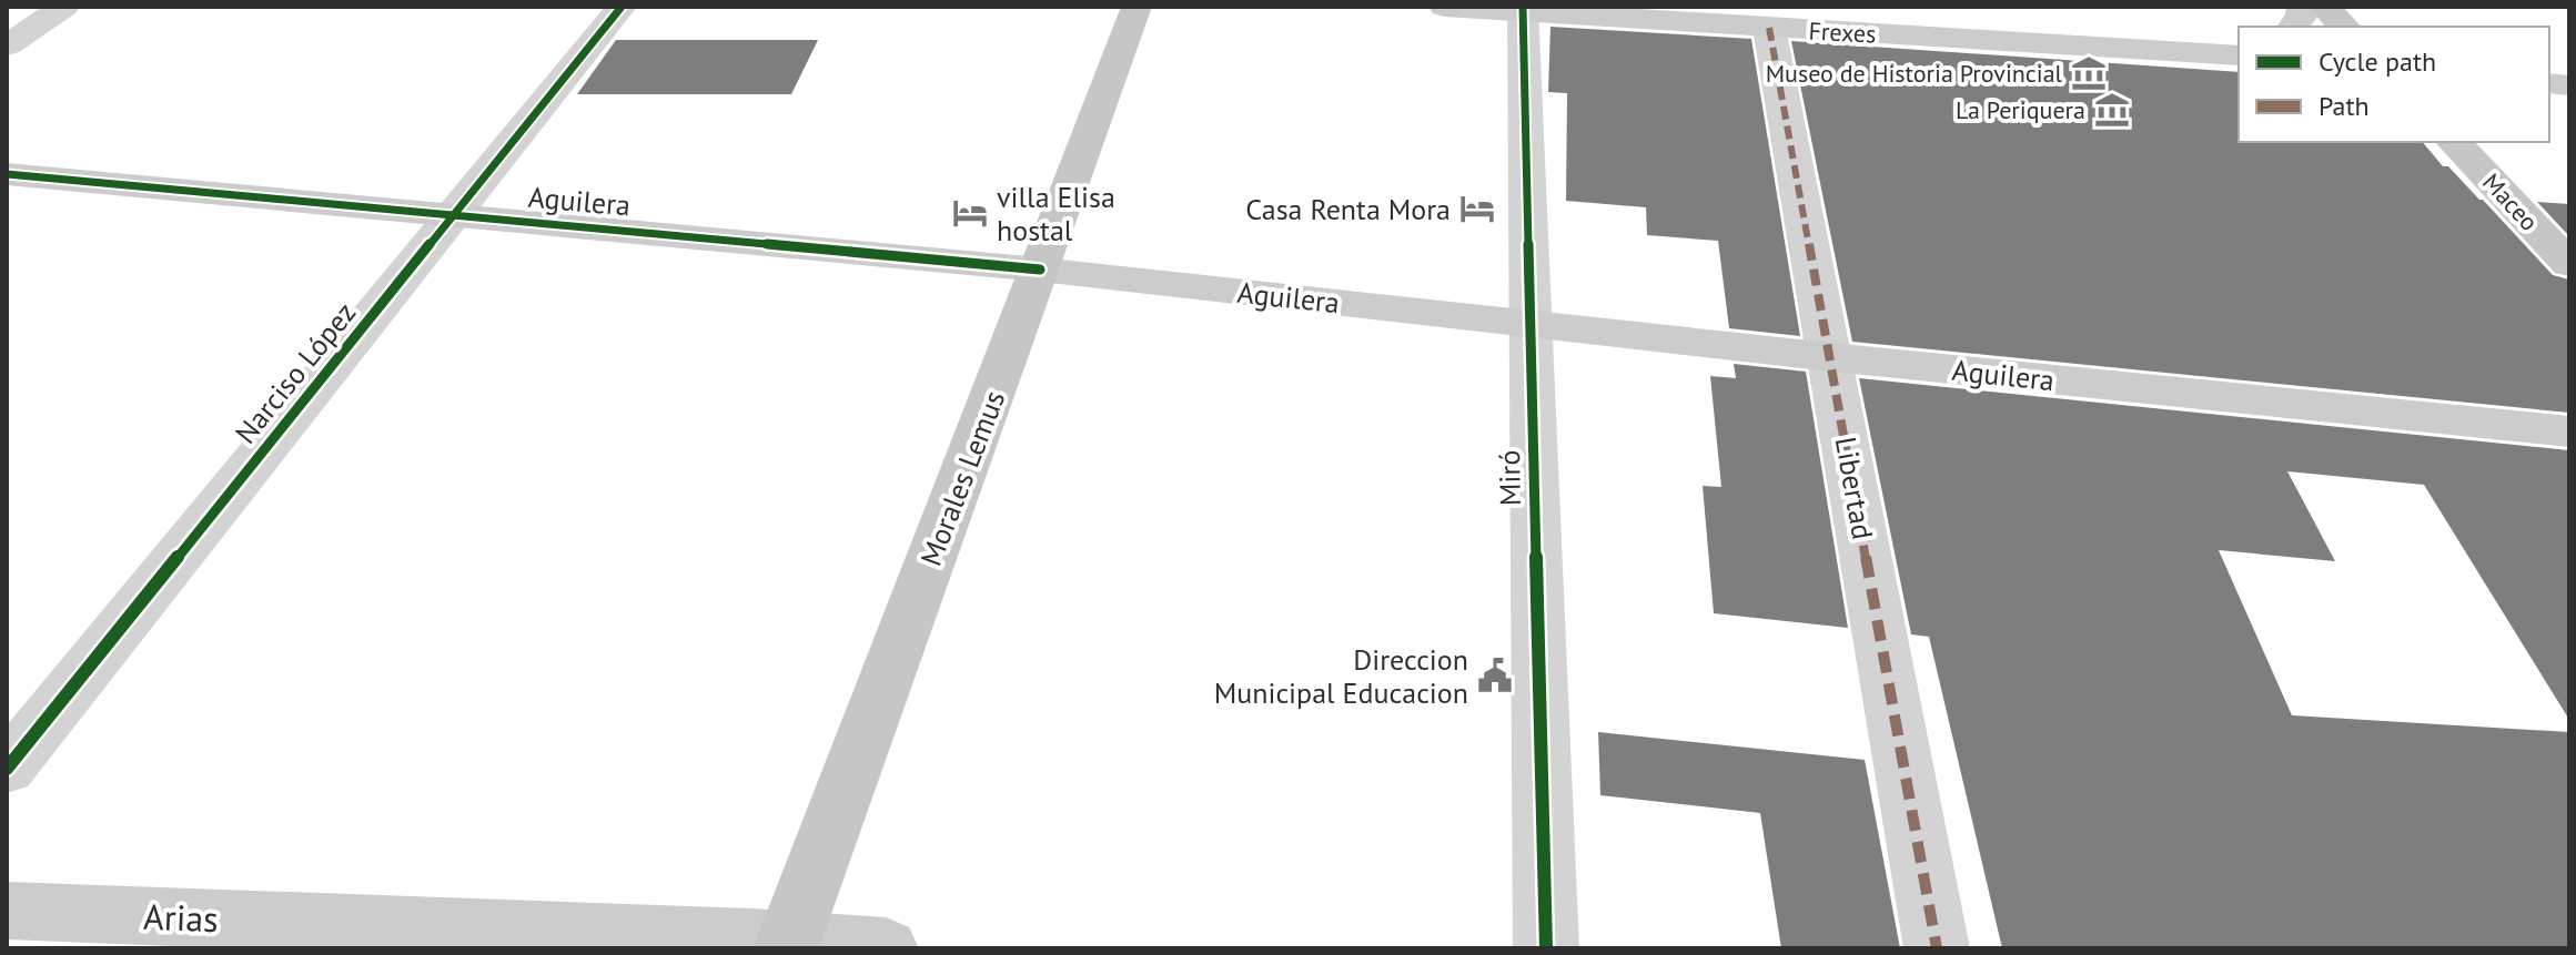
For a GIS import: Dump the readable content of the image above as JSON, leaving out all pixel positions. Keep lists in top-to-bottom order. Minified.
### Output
{"streets":{"main road":["Frexes","Aguilera","Maceo","Morales Lemus","Arias"],"street":["Narciso López","Miró","Libertad"]},"crossings":[["Frexes","Miró"],["Frexes","Libertad"],["Aguilera","Narciso López"],["Aguilera","Morales Lemus"],["Aguilera","Miró"],["Aguilera","Libertad"],["Morales Lemus","Arias"]],"places":{"museum":["Museo de Historia Provincial","La Periquera"],"hotel":["Casa Renta Mora","villa Elisa hostal"],"public building":["Direccion Municipal Educacion"]},"legend":["Cycle path","Path"]}
